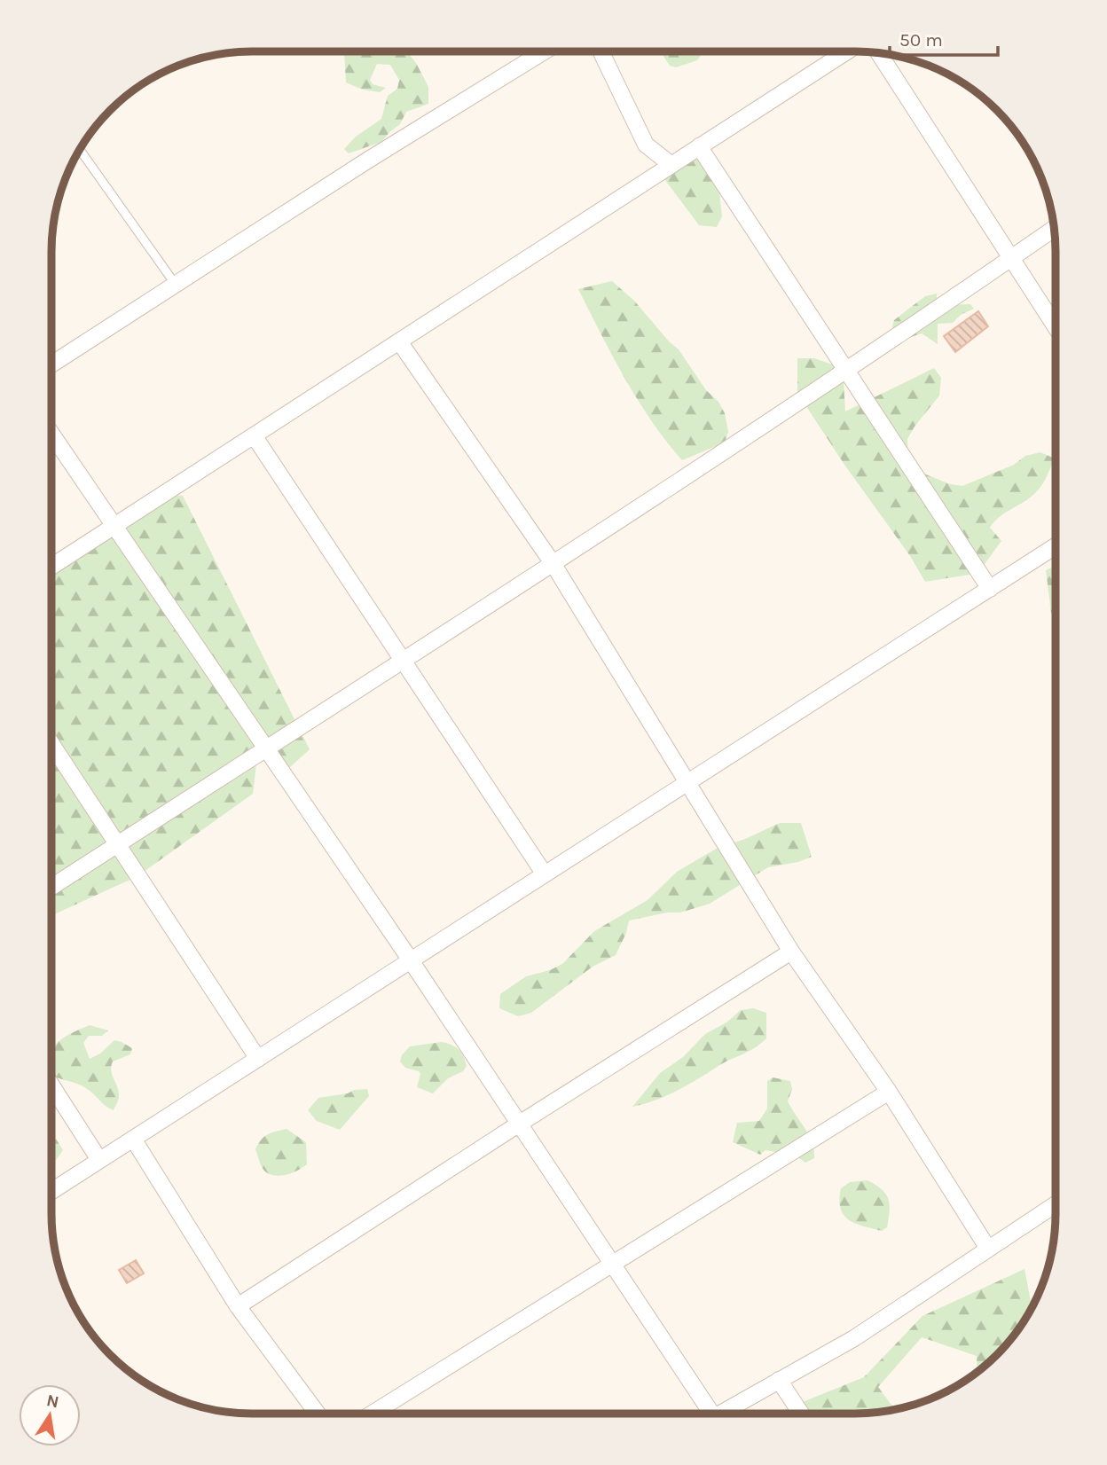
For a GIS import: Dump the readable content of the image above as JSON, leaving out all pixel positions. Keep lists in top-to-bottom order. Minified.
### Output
{"scale_bar":"50 m","north":"top"}
